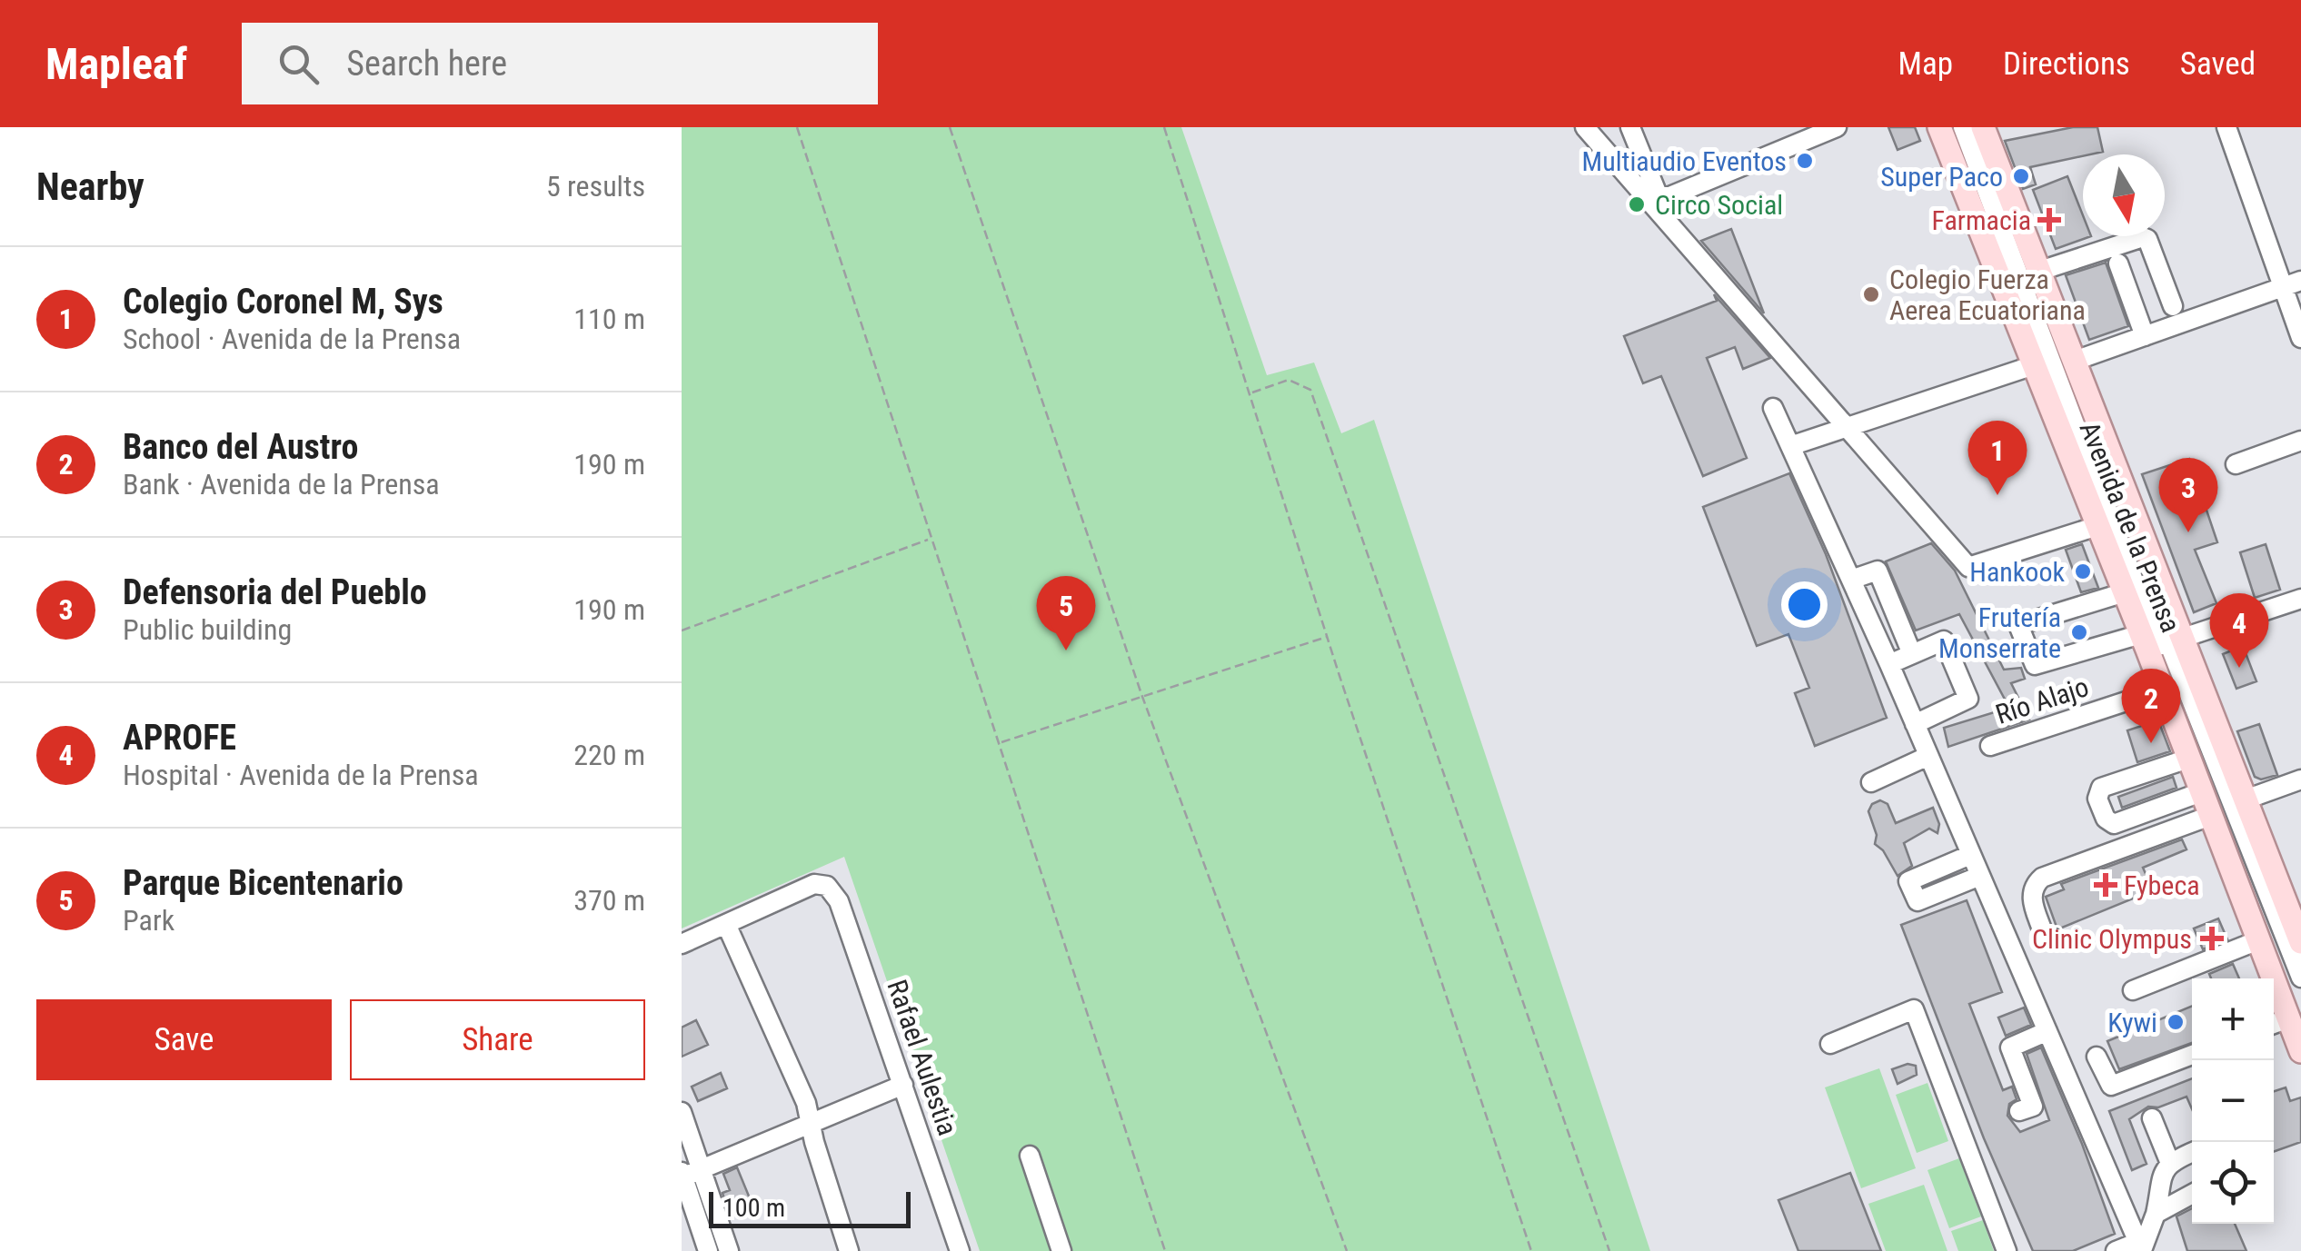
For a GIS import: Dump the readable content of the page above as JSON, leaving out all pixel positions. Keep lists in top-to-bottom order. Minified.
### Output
{"streets":{"main road":["Avenida de la Prensa"],"street":["Río Alajo","Rafael Aulestia"]},"crossings":[["Avenida de la Prensa","Río Alajo"]],"places":{"other":["Multiaudio Eventos","Super Paco","Circo Social","Colegio Fuerza Aerea Ecuatoriana","Hankook","Frutería Monserrate","Kywi"],"health":["Farmacia","Fybeca","Clinic Olympus"]},"scale_bar":"100 m","north":"bottom","page":{"header":"Mapleaf","search":"Search here","nav":["Map","Directions","Saved"],"heading":["Nearby","5 results"],"list":[{"mark":"1","name":"Colegio Coronel M, Sys","note":"School · Avenida de la Prensa","value":"110 m"},{"mark":"2","name":"Banco del Austro","note":"Bank · Avenida de la Prensa","value":"190 m"},{"mark":"3","name":"Defensoria del Pueblo","note":"Public building","value":"190 m"},{"mark":"4","name":"APROFE","note":"Hospital · Avenida de la Prensa","value":"220 m"},{"mark":"5","name":"Parque Bicentenario","note":"Park","value":"370 m"}],"pins":["1","3","5","4","2"],"buttons":["Save","Share"],"map_buttons":["+","−"],"scale":"100 m"}}
